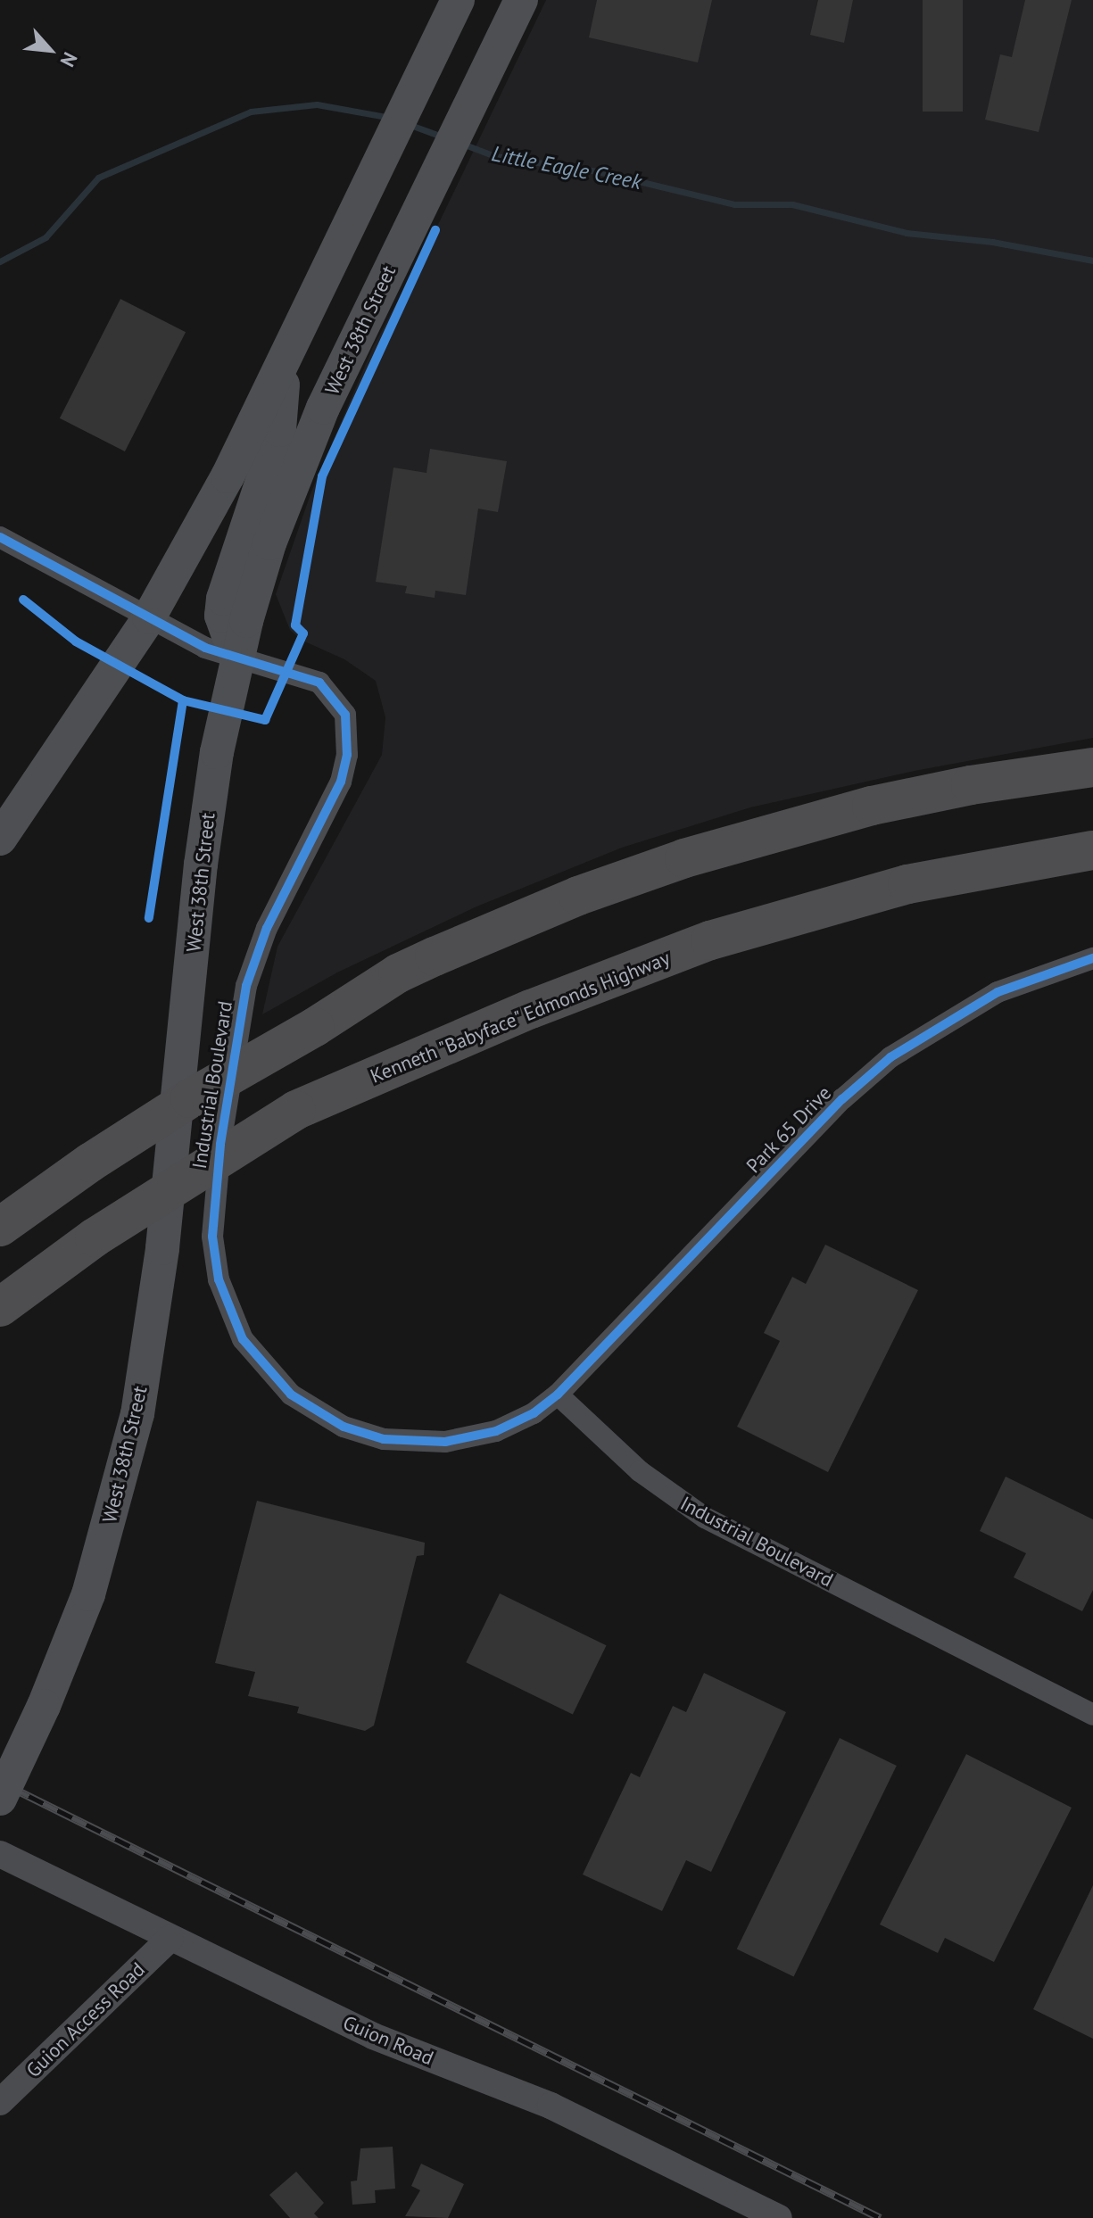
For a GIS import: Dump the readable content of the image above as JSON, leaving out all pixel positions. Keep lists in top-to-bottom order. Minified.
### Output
{"streets":{"highway":["Kenneth \"Babyface\" Edmonds Highway"],"main road":["West 38th Street"],"street":["Industrial Boulevard","Park 65 Drive","Guion Access Road","Guion Road"]},"crossings":[["West 38th Street","Industrial Boulevard"],["Industrial Boulevard","Park 65 Drive"],["Guion Access Road","Guion Road"]],"water":["Little Eagle Creek"],"north":"bottom right"}
